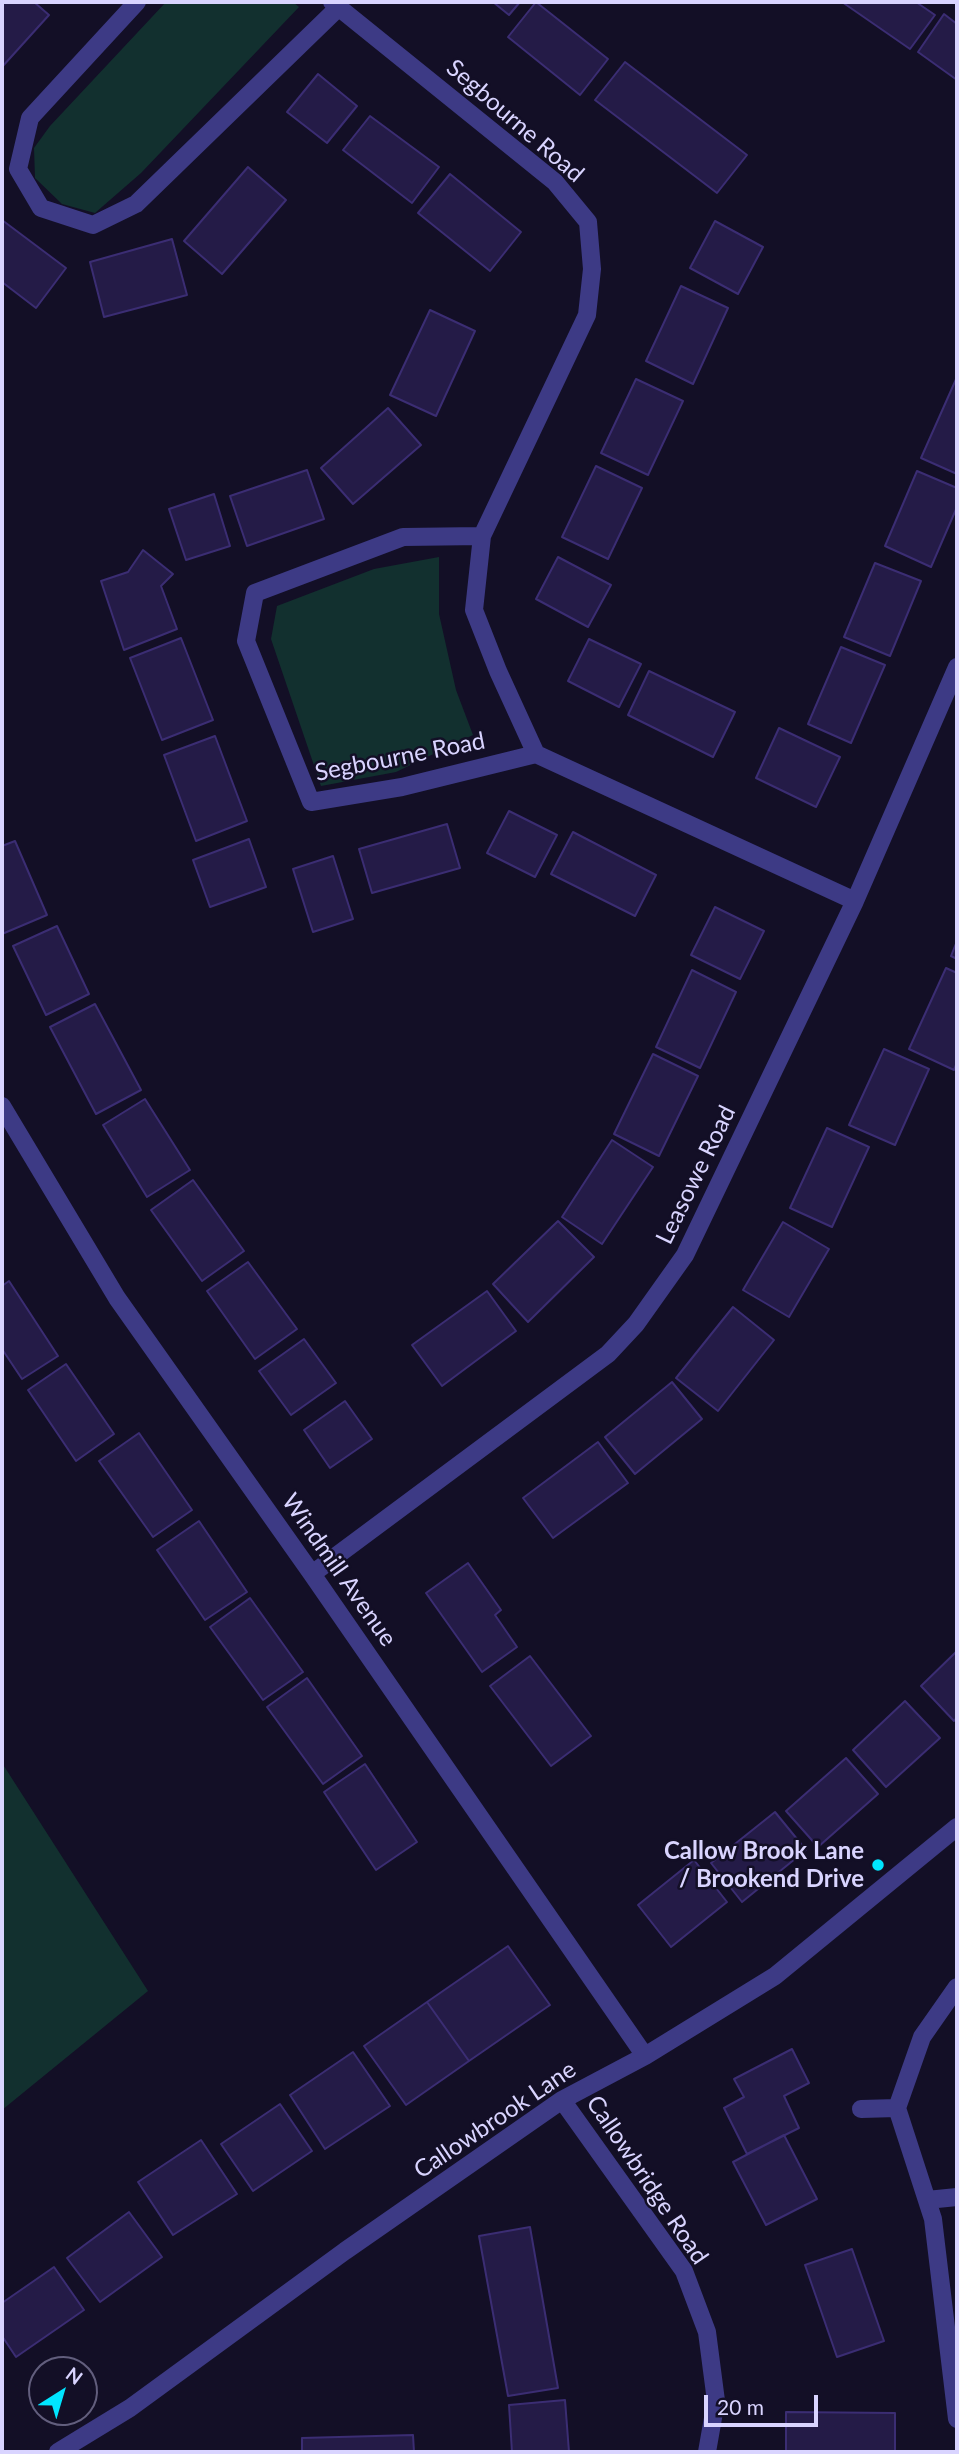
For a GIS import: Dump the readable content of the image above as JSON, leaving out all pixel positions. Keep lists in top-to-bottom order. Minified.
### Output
{"streets":{"street":["Segbourne Road","Leasowe Road","Windmill Avenue","Callowbrook Lane","Callowbridge Road"]},"crossings":[["Leasowe Road","Windmill Avenue"],["Windmill Avenue","Callowbrook Lane"],["Callowbrook Lane","Callowbridge Road"]],"places":["Callow Brook Lane / Brookend Drive"],"scale_bar":"20 m","north":"top right"}
